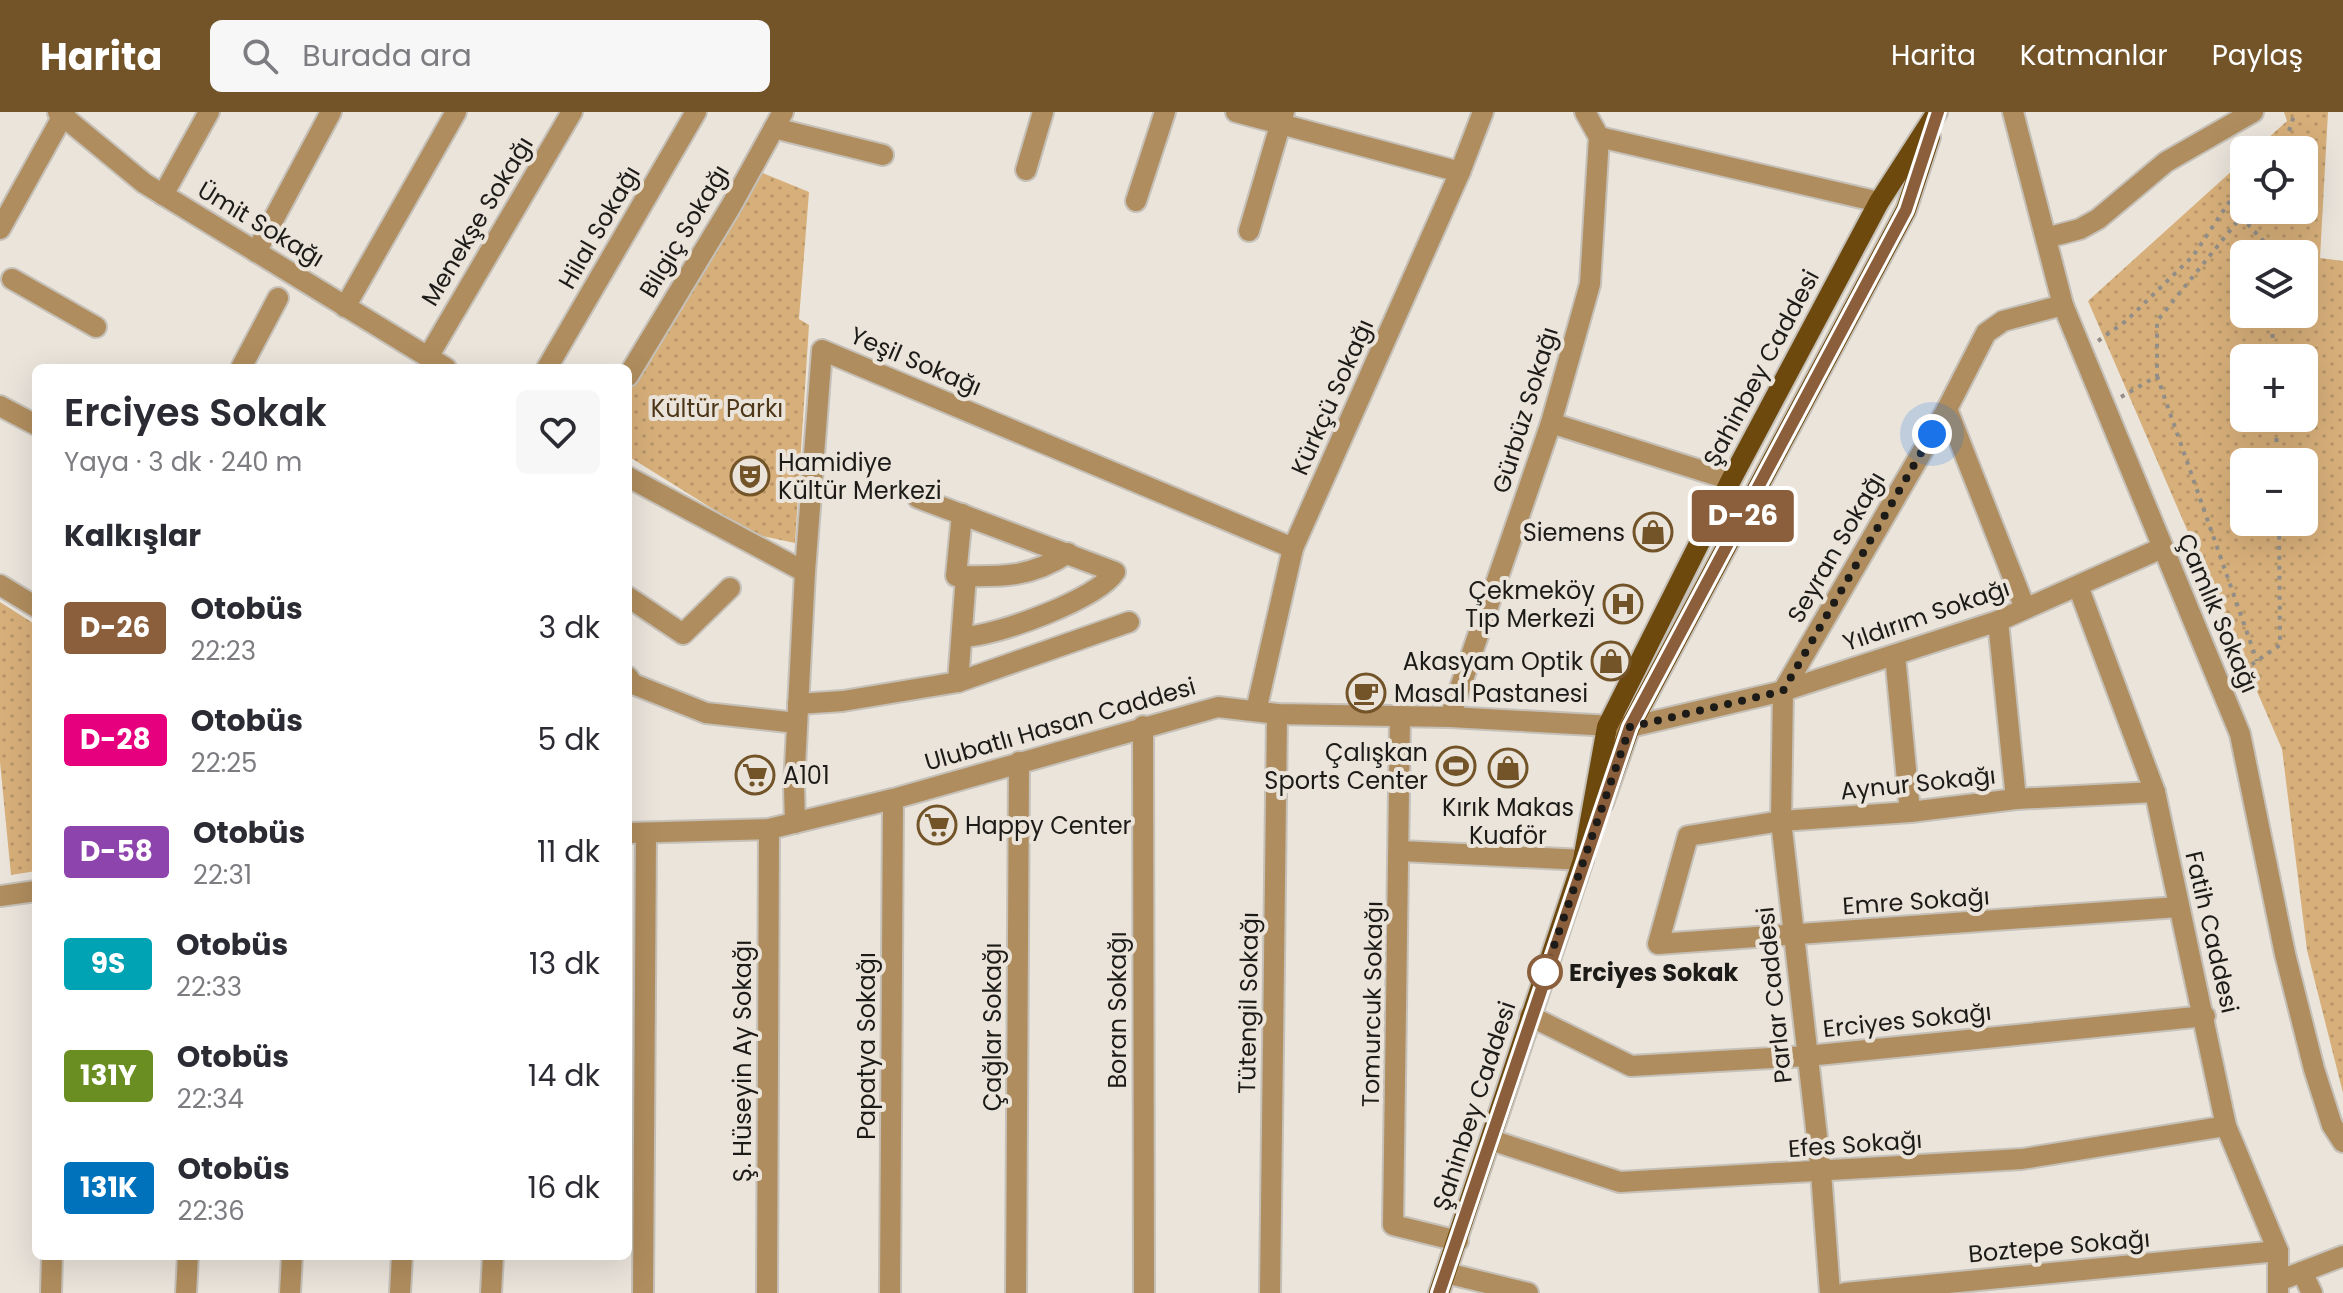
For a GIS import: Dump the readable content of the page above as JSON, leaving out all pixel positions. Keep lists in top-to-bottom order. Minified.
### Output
{"streets":{"main road":["Şahinbey Caddesi"],"street":["Menekşe Sokağı","Ümit Sokağı","Hilal Sokağı","Bilgiç Sokağı","Yeşil Sokağı","Kürkçü Sokağı","Gürbüz Sokağı","Seyran Sokağı","Çamlık Sokağı","Yıldırım Sokağı","Ulubatlı Hasan Caddesi","Aynur Sokağı","Emre Sokağı","Fatih Caddesi","Parlar Caddesi","Tütengil Sokağı","Tomurcuk Sokağı","Boran Sokağı","Erciyes Sokağı","Çağlar Sokağı","Papatya Sokağı","Ş. Hüseyin Ay Sokağı","Efes Sokağı","Boztepe Sokağı"]},"crossings":[["Menekşe Sokağı","Ümit Sokağı"],["Yeşil Sokağı","Kürkçü Sokağı"],["Yeşil Sokağı","Ulubatlı Hasan Caddesi"],["Şahinbey Caddesi","Yıldırım Sokağı"],["Şahinbey Caddesi","Ulubatlı Hasan Caddesi"],["Şahinbey Caddesi","Tomurcuk Sokağı"],["Şahinbey Caddesi","Erciyes Sokağı"],["Şahinbey Caddesi","Efes Sokağı"],["Kürkçü Sokağı","Ulubatlı Hasan Caddesi"],["Gürbüz Sokağı","Ulubatlı Hasan Caddesi"],["Seyran Sokağı","Çamlık Sokağı"],["Seyran Sokağı","Yıldırım Sokağı"],["Seyran Sokağı","Parlar Caddesi"],["Çamlık Sokağı","Yıldırım Sokağı"],["Yıldırım Sokağı","Ulubatlı Hasan Caddesi"],["Yıldırım Sokağı","Fatih Caddesi"],["Yıldırım Sokağı","Parlar Caddesi"],["Ulubatlı Hasan Caddesi","Tütengil Sokağı"],["Ulubatlı Hasan Caddesi","Tomurcuk Sokağı"],["Ulubatlı Hasan Caddesi","Boran Sokağı"],["Ulubatlı Hasan Caddesi","Çağlar Sokağı"],["Ulubatlı Hasan Caddesi","Papatya Sokağı"],["Ulubatlı Hasan Caddesi","Ş. Hüseyin Ay Sokağı"],["Aynur Sokağı","Emre Sokağı"],["Aynur Sokağı","Fatih Caddesi"],["Aynur Sokağı","Parlar Caddesi"],["Emre Sokağı","Fatih Caddesi"],["Emre Sokağı","Parlar Caddesi"],["Fatih Caddesi","Erciyes Sokağı"],["Fatih Caddesi","Efes Sokağı"],["Fatih Caddesi","Boztepe Sokağı"],["Parlar Caddesi","Erciyes Sokağı"],["Parlar Caddesi","Efes Sokağı"]],"parks":["Kültür Parkı"],"places":{"theatre":["Hamidiye Kültür Merkezi"],"shop":["Siemens","Akasyam Optik","Kırık Makas Kuaför"],"hospital":["Çekmeköy Tıp Merkezi"],"cafe":["Masal Pastanesi"],"sports":["Çalışkan Sports Center"],"supermarket":["A101","Happy Center"],"other":["Erciyes Sokak"]},"lines":["bus line D-26"],"page":{"header":"Harita","search":"Burada ara","nav":["Harita","Katmanlar","Paylaş"],"on_map":"D-26","map_buttons":["+","−"],"heading":[["Erciyes Sokak","Yaya · 3 dk · 240 m"],"Kalkışlar"],"list":[{"mark":"D-26","name":"Otobüs","note":"22:23","value":"3 dk"},{"mark":"D-28","name":"Otobüs","note":"22:25","value":"5 dk"},{"mark":"D-58","name":"Otobüs","note":"22:31","value":"11 dk"},{"mark":"9S","name":"Otobüs","note":"22:33","value":"13 dk"},{"mark":"131Y","name":"Otobüs","note":"22:34","value":"14 dk"},{"mark":"131K","name":"Otobüs","note":"22:36","value":"16 dk"}]}}
